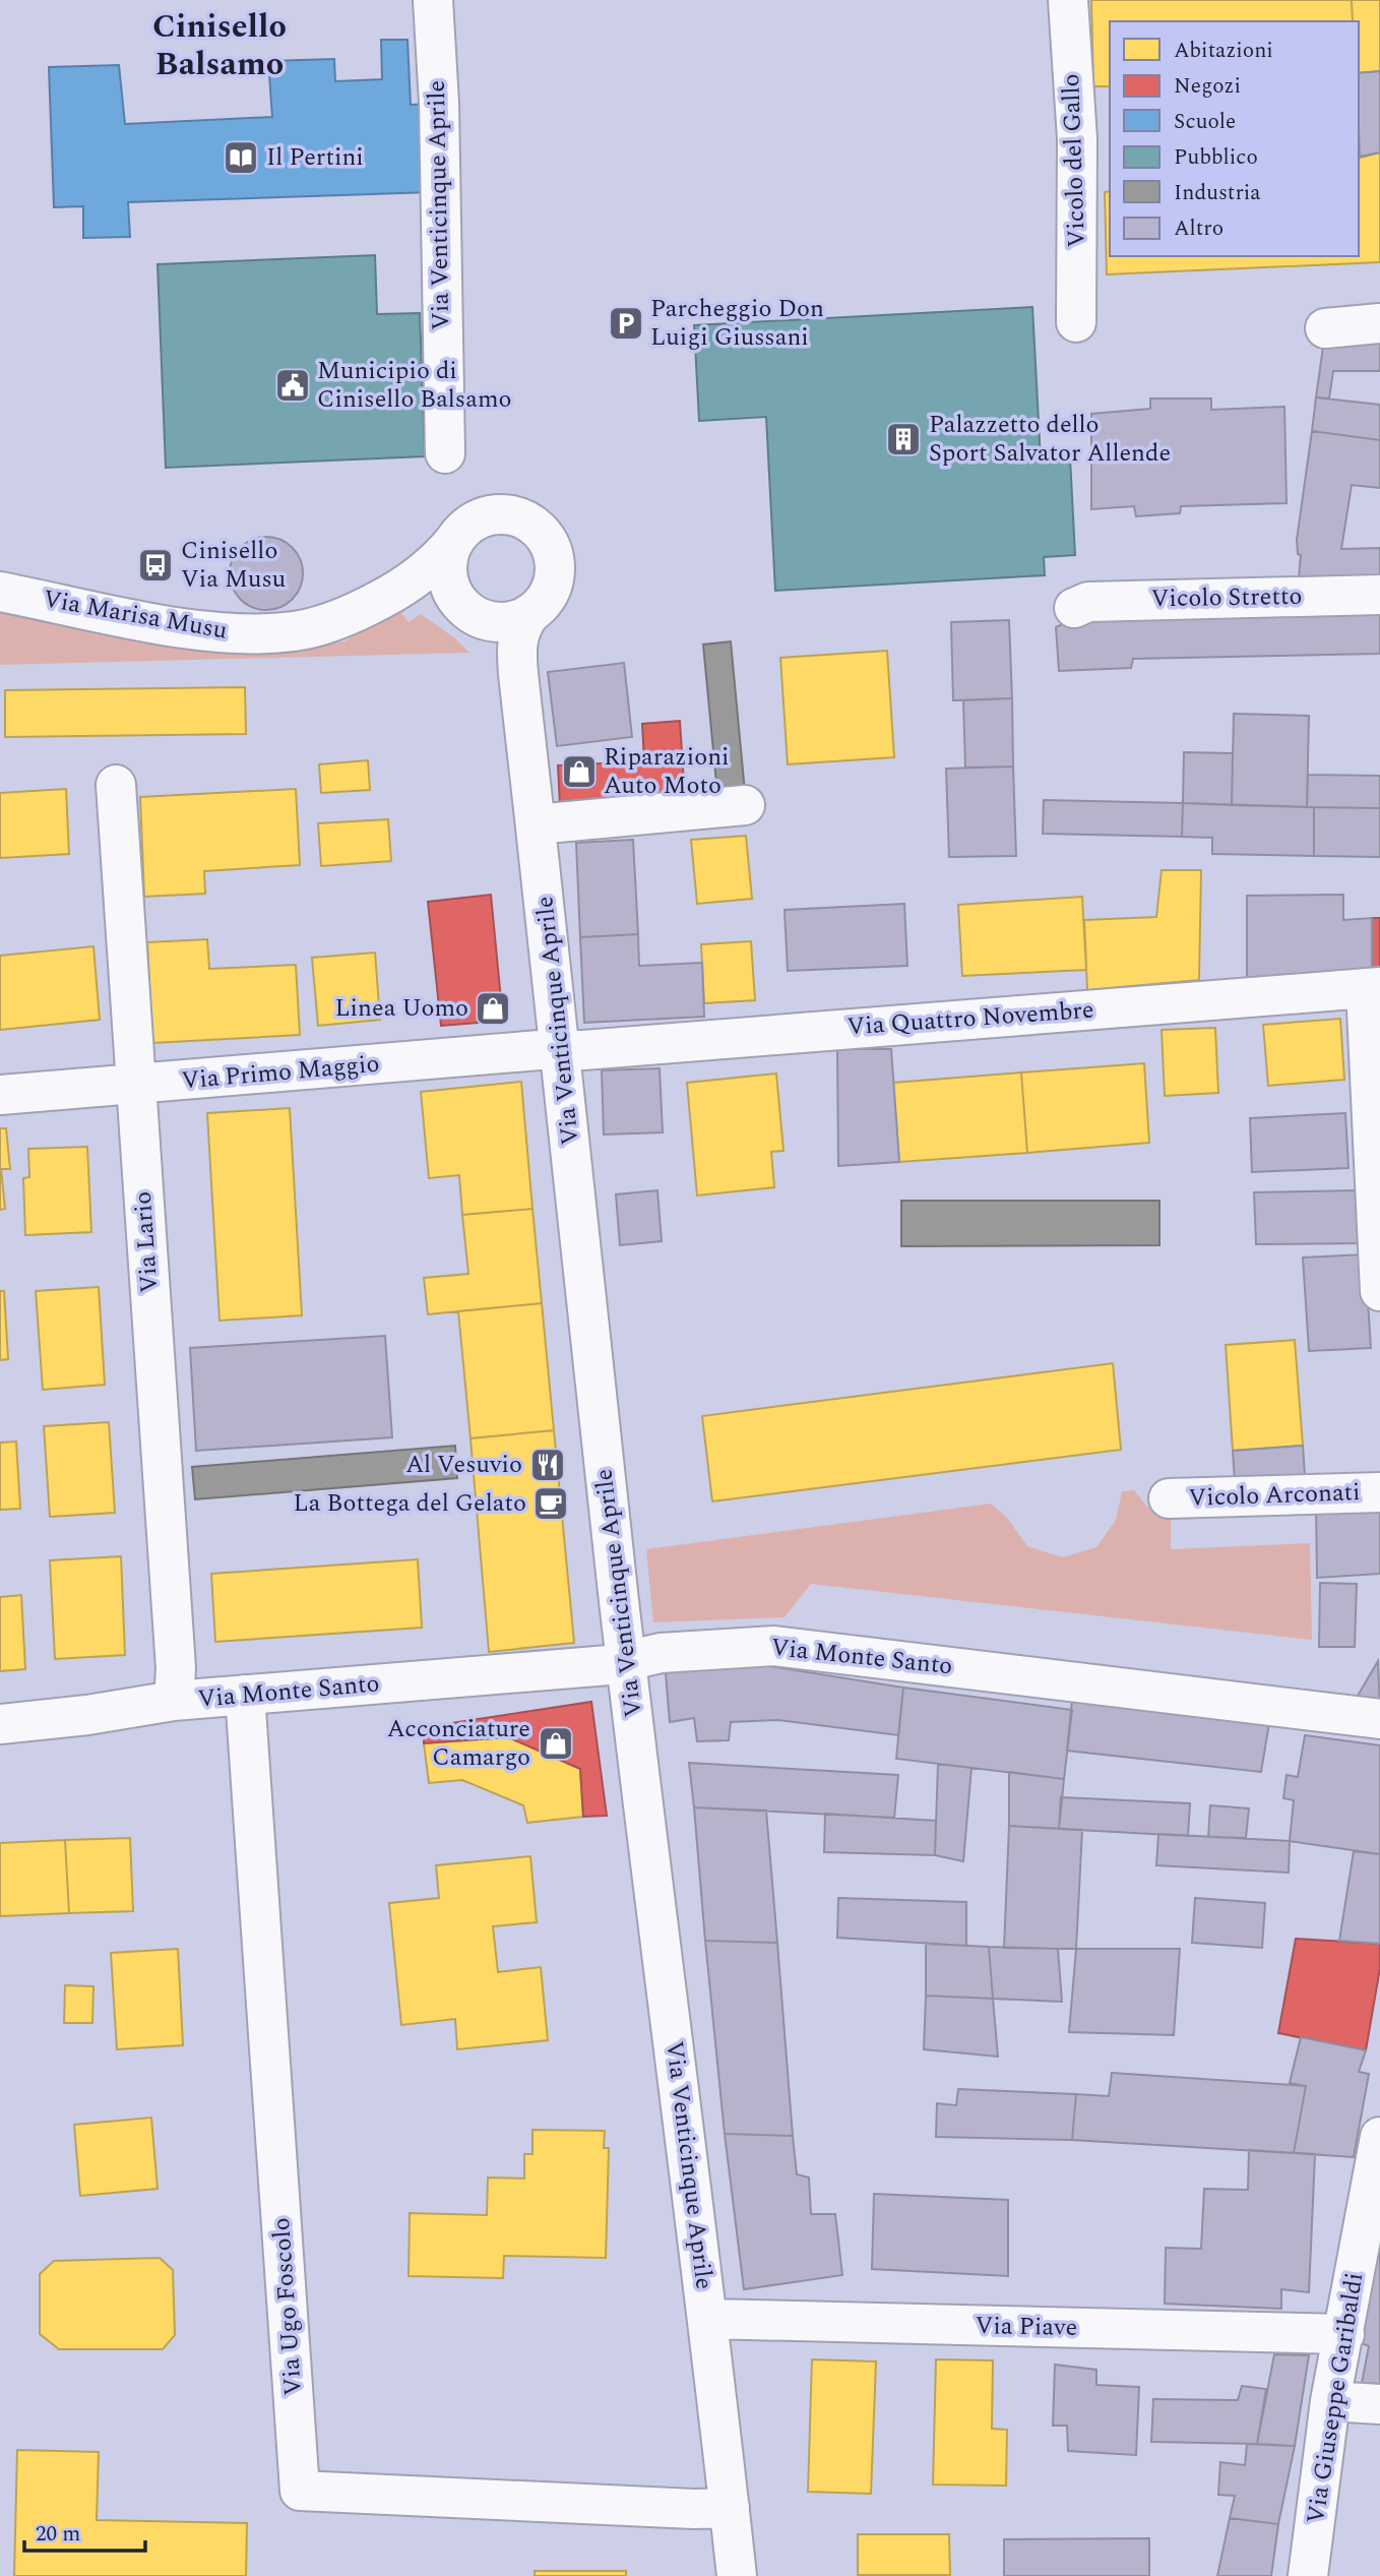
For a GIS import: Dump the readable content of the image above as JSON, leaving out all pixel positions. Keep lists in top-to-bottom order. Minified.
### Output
{"streets":{"street":["Vicolo del Gallo","Via Venticinque Aprile","Vicolo Stretto","Via Marisa Musu","Via Quattro Novembre","Via Primo Maggio","Via Lario","Vicolo Arconati","Via Monte Santo","Via Ugo Foscolo","Via Piave","Via Giuseppe Garibaldi"]},"crossings":[["Via Venticinque Aprile","Via Marisa Musu"],["Via Venticinque Aprile","Via Quattro Novembre"],["Via Venticinque Aprile","Via Primo Maggio"],["Via Venticinque Aprile","Via Monte Santo"],["Via Venticinque Aprile","Via Ugo Foscolo"],["Via Venticinque Aprile","Via Piave"],["Via Quattro Novembre","Via Primo Maggio"],["Via Primo Maggio","Via Lario"],["Via Lario","Via Monte Santo"],["Via Monte Santo","Via Ugo Foscolo"],["Via Piave","Via Giuseppe Garibaldi"]],"districts":["Cinisello Balsamo"],"places":{"library":["Il Pertini"],"parking":["Parcheggio Don Luigi Giussani"],"public building":["Municipio di Cinisello Balsamo"],"building":["Palazzetto dello Sport Salvator Allende"],"bus stop":["Cinisello Via Musu"],"shop":["Riparazioni Auto Moto","Linea Uomo","Acconciature Camargo"],"restaurant":["Al Vesuvio"],"cafe":["La Bottega del Gelato"]},"legend":["Abitazioni","Negozi","Scuole","Pubblico","Industria","Altro"],"scale_bar":"20 m"}
